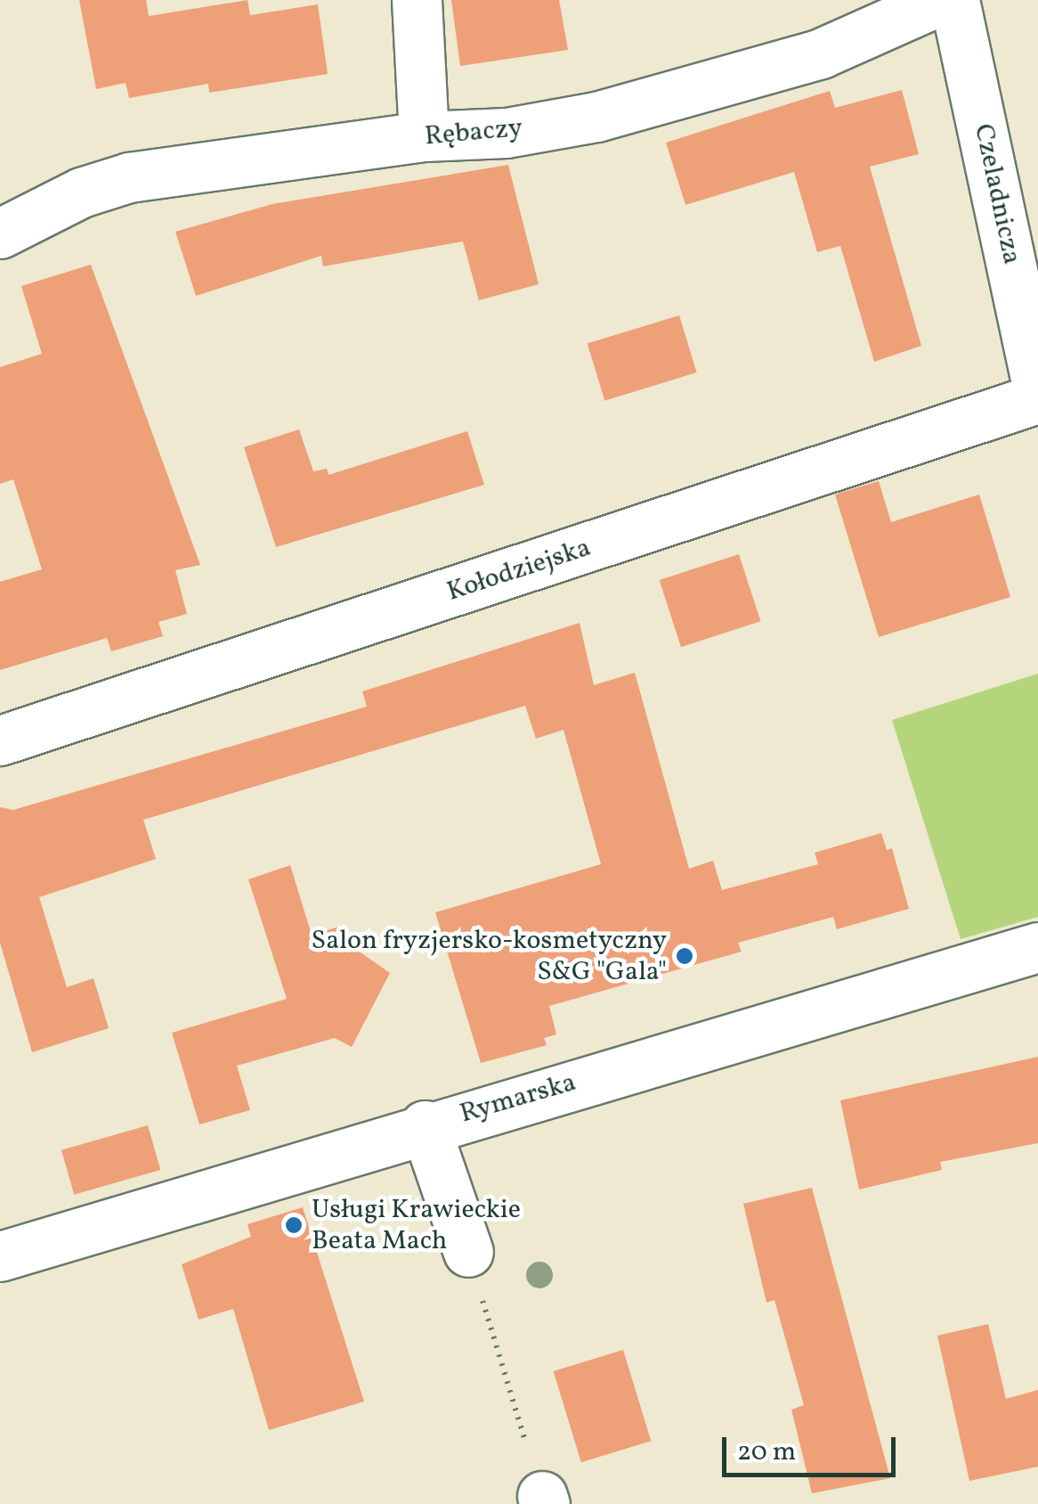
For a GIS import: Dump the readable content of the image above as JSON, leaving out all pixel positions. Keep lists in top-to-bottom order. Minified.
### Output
{"streets":{"street":["Rębaczy","Czeladnicza","Kołodziejska","Rymarska"]},"places":["Salon fryzjersko-kosmetyczny S&G \"Gala\"","Usługi Krawieckie Beata Mach"],"scale_bar":"20 m"}
